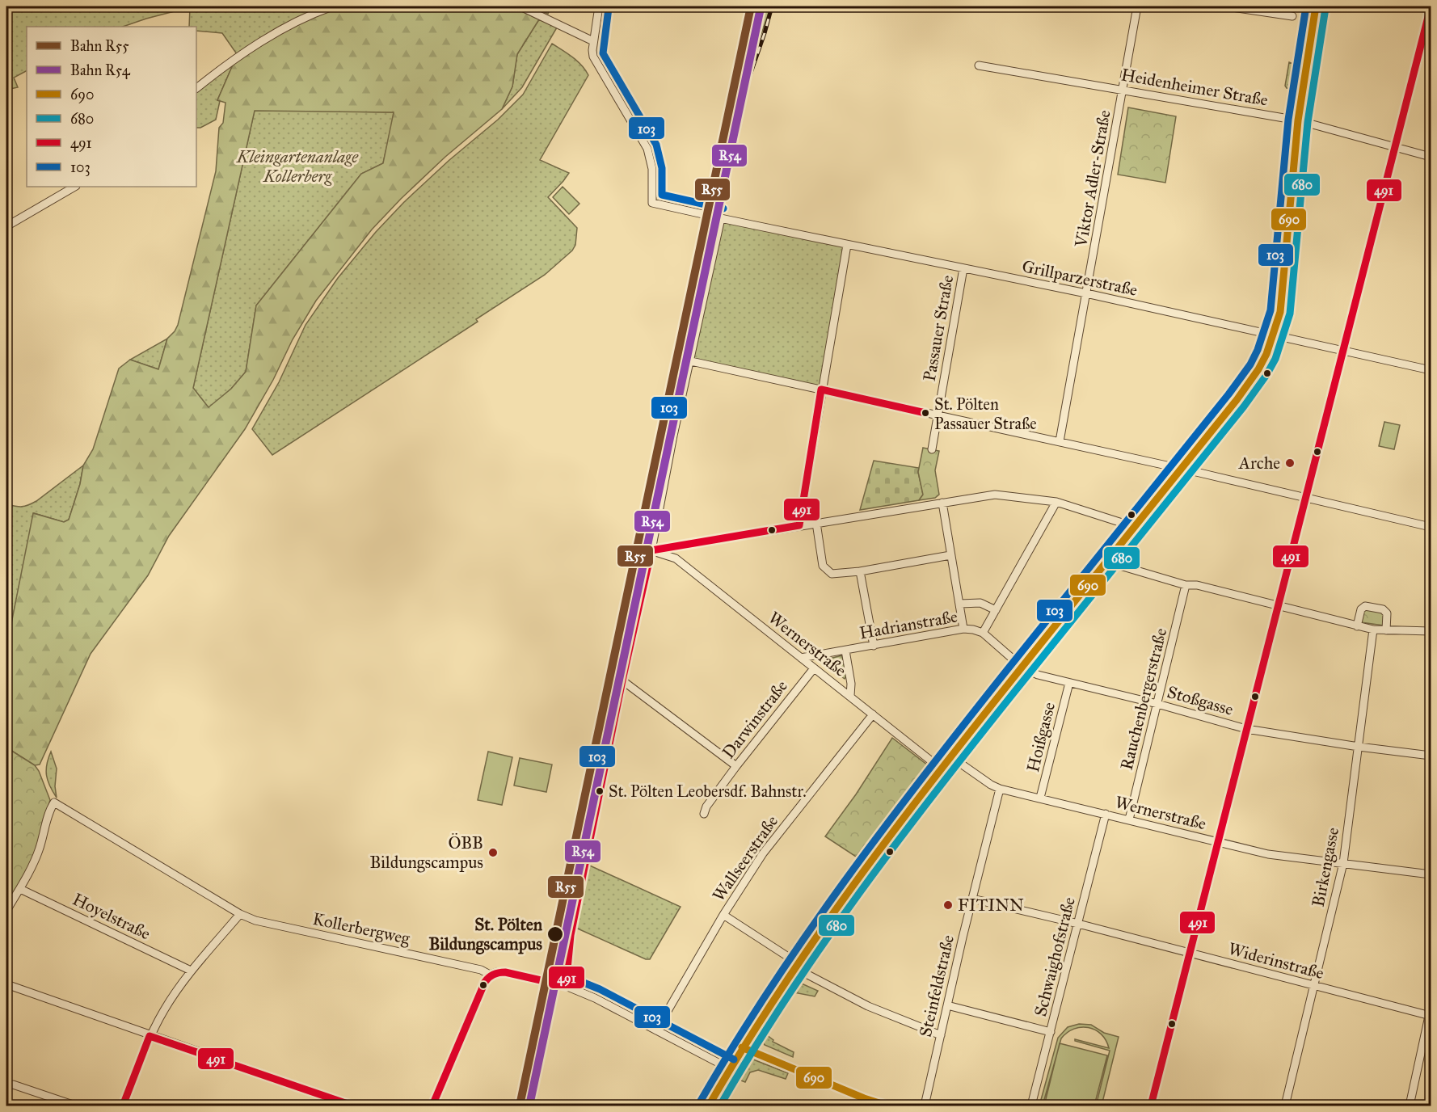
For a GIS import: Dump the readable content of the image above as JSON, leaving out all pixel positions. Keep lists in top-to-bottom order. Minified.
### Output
{"streets":{"street":["Heidenheimer Straße","Viktor Adler-Straße","Grillparzerstraße","Passauer Straße","Hadrianstraße","Wernerstraße","Rauchenbergerstraße","Stoßgasse","Darwinstraße","Hoißgasse","Wallseerstraße","Birkengasse","Hoyelstraße","Kollerbergweg","Schwaighofstraße","Widerinstraße","Steinfeldstraße"]},"crossings":[["Heidenheimer Straße","Viktor Adler-Straße"],["Viktor Adler-Straße","Grillparzerstraße"],["Grillparzerstraße","Passauer Straße"],["Hadrianstraße","Wernerstraße"],["Hadrianstraße","Stoßgasse"],["Wernerstraße","Rauchenbergerstraße"],["Wernerstraße","Darwinstraße"],["Wernerstraße","Hoißgasse"],["Wernerstraße","Wallseerstraße"],["Wernerstraße","Birkengasse"],["Wernerstraße","Schwaighofstraße"],["Wernerstraße","Steinfeldstraße"],["Rauchenbergerstraße","Stoßgasse"],["Stoßgasse","Hoißgasse"],["Stoßgasse","Birkengasse"],["Wallseerstraße","Kollerbergweg"],["Birkengasse","Widerinstraße"],["Hoyelstraße","Kollerbergweg"],["Schwaighofstraße","Widerinstraße"],["Widerinstraße","Steinfeldstraße"]],"parks":["Kleingartenanlage Kollerberg"],"places":["St. Pölten Passauer Straße","Arche","St. Pölten Leobersdf. Bahnstr.","ÖBB Bildungscampus","FITINN","St. Pölten Bildungscampus"],"lines":["rail line R55","transit line 690","transit line 103","transit line 491","rail line R54","transit line 680"],"legend":["Bahn R55","Bahn R54","690","680","491","103"]}
